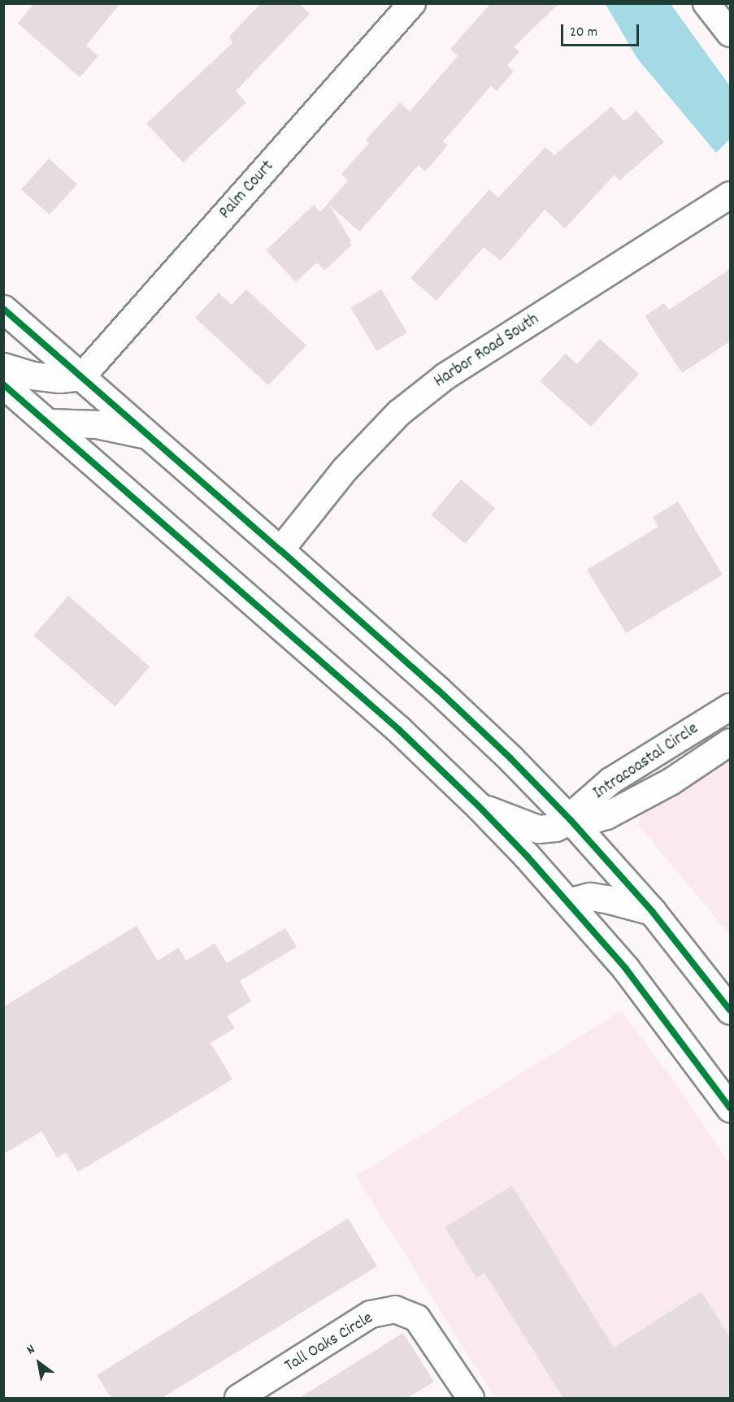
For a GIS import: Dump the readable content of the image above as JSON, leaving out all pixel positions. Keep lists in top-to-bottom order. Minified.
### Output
{"streets":{"street":["Palm Court","Harbor Road South","Intracoastal Circle","Tall Oaks Circle"]},"scale_bar":"20 m","north":"top left"}
